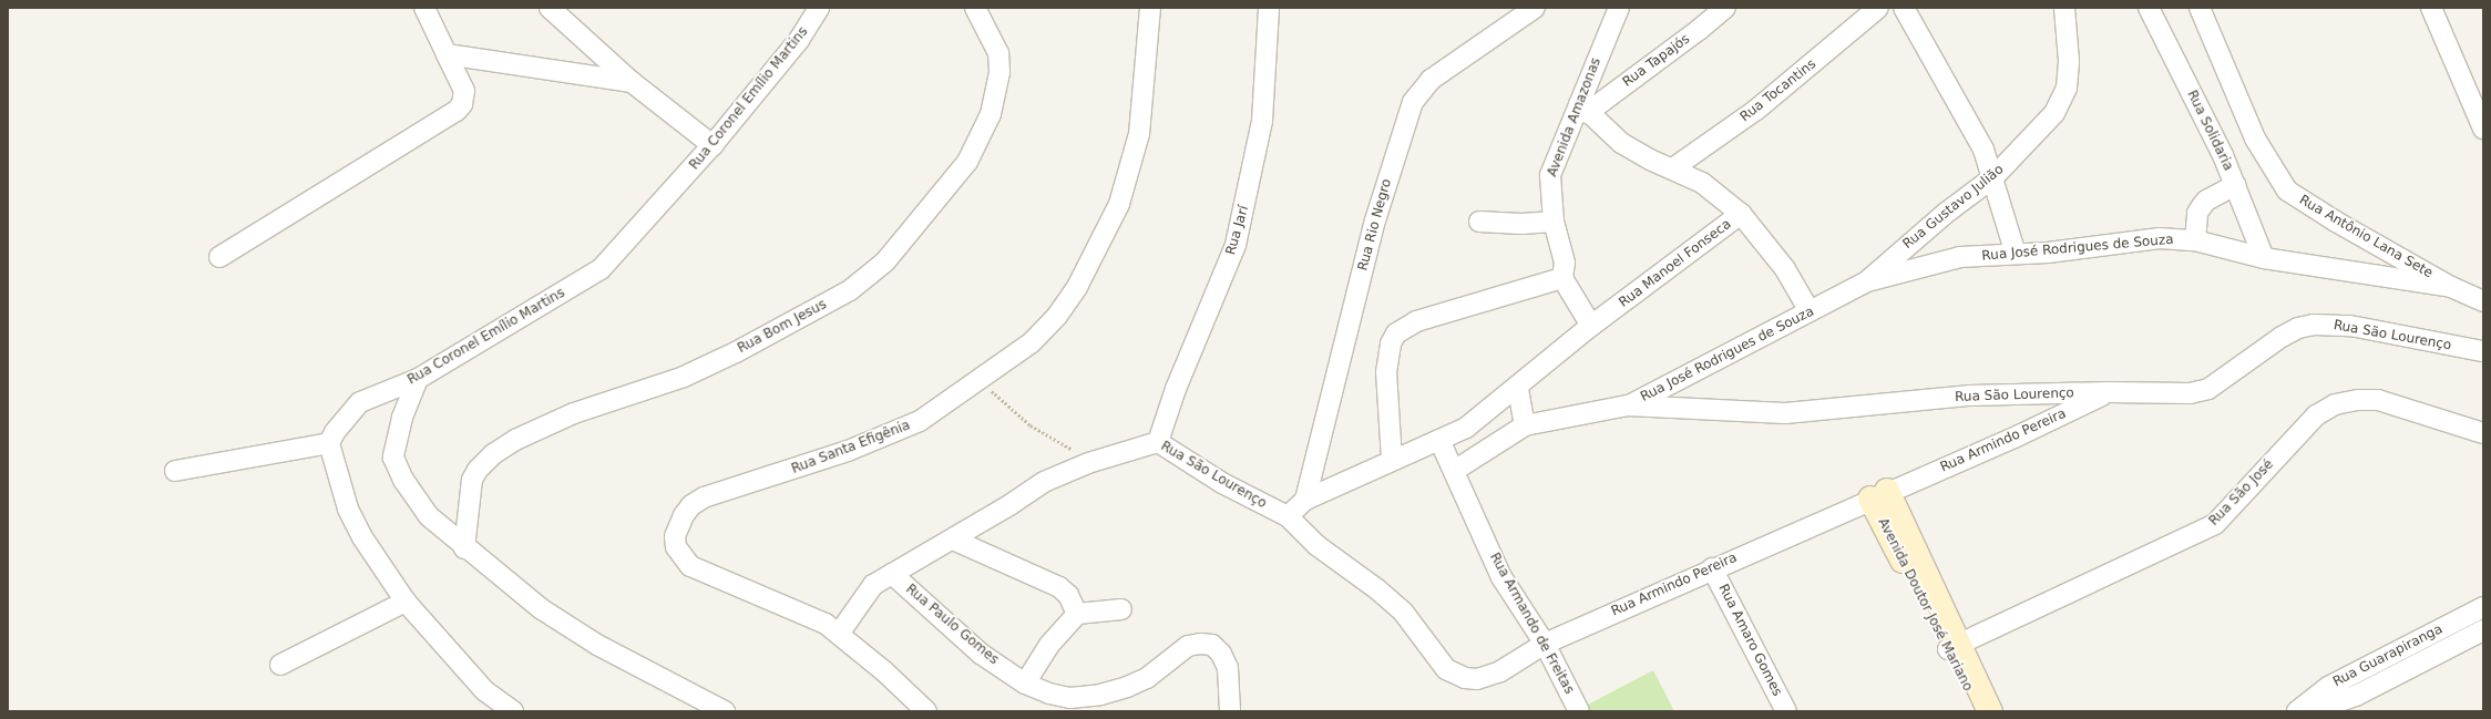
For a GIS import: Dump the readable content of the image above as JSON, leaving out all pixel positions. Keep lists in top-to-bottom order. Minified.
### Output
{"streets":{"street":["Rua Tapajós","Rua Tocantins","Rua Coronel Emílio Martins","Avenida Amazonas","Rua Solidaria","Rua Gustavo Julião","Rua Rio Negro","Rua Jarí","Rua Antônio Lana Sete","Rua José Rodrigues de Souza","Rua Manoel Fonseca","Rua Bom Jesus","Rua São Lourenço","Rua Armindo Pereira","Rua Santa Efigênia","Rua São José","Avenida Doutor José Mariano","Rua Armando de Freitas","Rua Paulo Gomes","Rua Amaro Gomes","Rua Guarapiranga"]},"crossings":[["Rua Tapajós","Avenida Amazonas"],["Rua Tapajós","Rua Manoel Fonseca"],["Rua Tocantins","Rua Manoel Fonseca"],["Avenida Amazonas","Rua Manoel Fonseca"],["Rua Solidaria","Rua José Rodrigues de Souza"],["Rua Gustavo Julião","Rua José Rodrigues de Souza"],["Rua Jarí","Rua São Lourenço"],["Rua Antônio Lana Sete","Rua José Rodrigues de Souza"],["Rua José Rodrigues de Souza","Rua São Lourenço"],["Rua Manoel Fonseca","Rua Armando de Freitas"],["Rua São Lourenço","Rua Armindo Pereira"],["Rua São Lourenço","Rua Santa Efigênia"],["Rua São Lourenço","Rua Paulo Gomes"],["Rua Armindo Pereira","Avenida Doutor José Mariano"],["Rua Armindo Pereira","Rua Armando de Freitas"],["Rua Armindo Pereira","Rua Amaro Gomes"],["Rua São José","Avenida Doutor José Mariano"]]}
